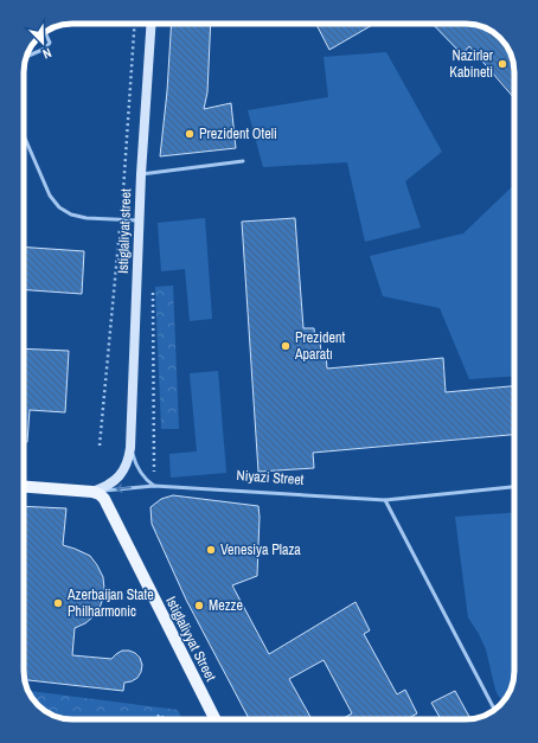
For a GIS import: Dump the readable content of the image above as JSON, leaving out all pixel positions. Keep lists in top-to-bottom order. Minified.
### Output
{"streets":{"main road":["Istiglaliyat street","Niyazi Street"]},"crossings":[["Istiglaliyat street","Niyazi Street"]],"places":["Nazirlər Kabineti","Prezident Oteli","Prezident Aparatı","Venesiya Plaza","Azerbaijan State Philharmonic","Mezze"],"north":"bottom right"}
